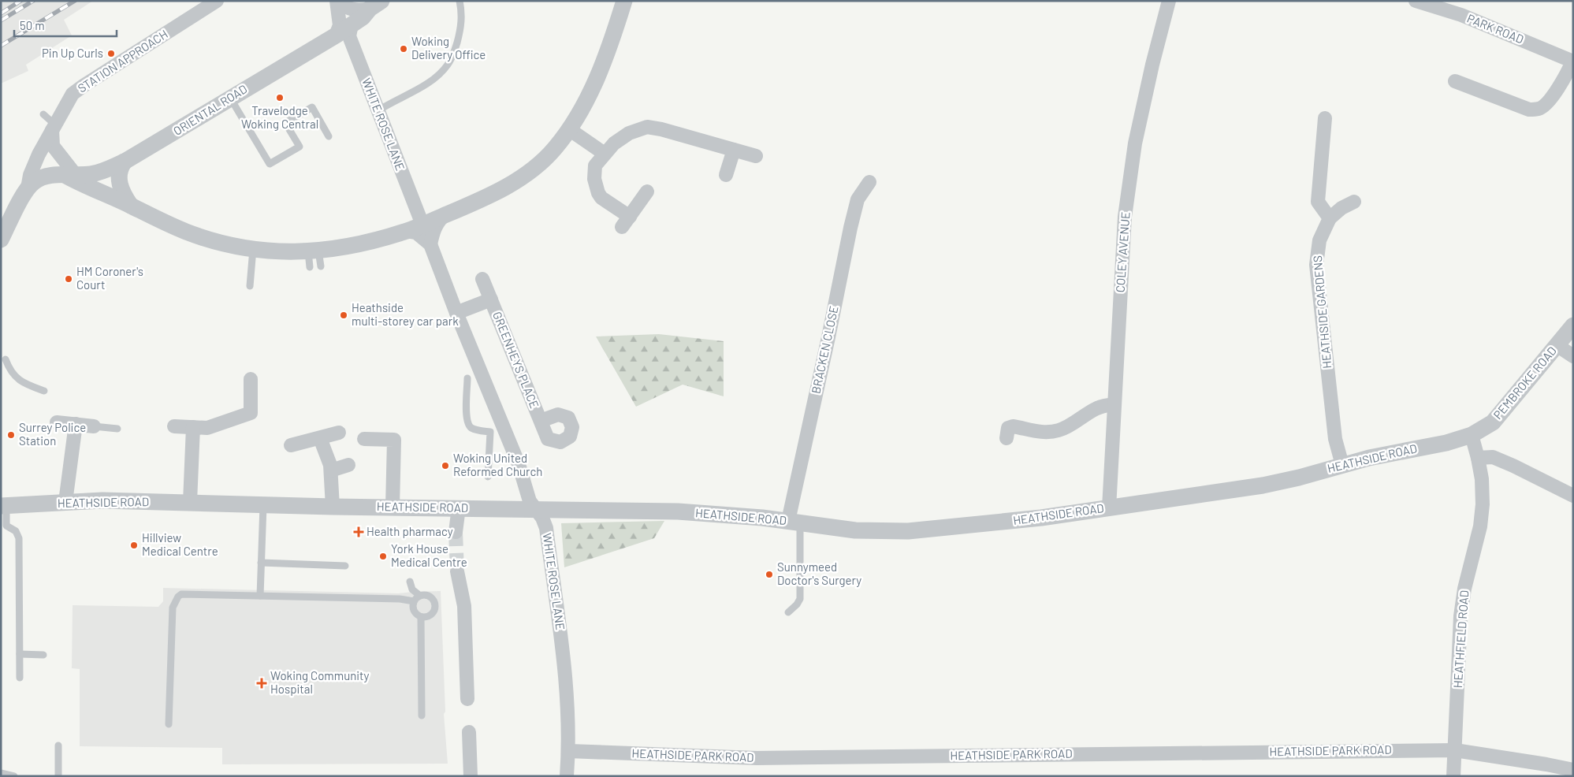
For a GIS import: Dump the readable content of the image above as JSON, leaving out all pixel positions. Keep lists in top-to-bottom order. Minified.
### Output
{"streets":{"street":["PARK ROAD","STATION APPROACH","ORIENTAL ROAD","WHITE ROSE LANE","COLEY AVENUE","HEATHSIDE GARDENS","BRACKEN CLOSE","GREENHEYS PLACE","PEMBROKE ROAD","HEATHSIDE ROAD","HEATHFIELD ROAD","HEATHSIDE PARK ROAD"]},"crossings":[["STATION APPROACH","ORIENTAL ROAD"],["ORIENTAL ROAD","WHITE ROSE LANE"],["WHITE ROSE LANE","GREENHEYS PLACE"],["WHITE ROSE LANE","HEATHSIDE ROAD"],["WHITE ROSE LANE","HEATHSIDE PARK ROAD"],["COLEY AVENUE","HEATHSIDE ROAD"],["HEATHSIDE GARDENS","HEATHSIDE ROAD"],["BRACKEN CLOSE","HEATHSIDE ROAD"],["PEMBROKE ROAD","HEATHSIDE ROAD"],["PEMBROKE ROAD","HEATHFIELD ROAD"],["HEATHSIDE ROAD","HEATHFIELD ROAD"],["HEATHFIELD ROAD","HEATHSIDE PARK ROAD"]],"places":{"other":["Woking Delivery Office","Pin Up Curls","Travelodge Woking Central","HM Coroner's Court","Heathside multi-storey car park","Surrey Police Station","Woking United Reformed Church","Hillview Medical Centre","York House Medical Centre","Sunnymeed Doctor's Surgery"],"health":["Health pharmacy","Woking Community Hospital"]},"scale_bar":"50 m"}
